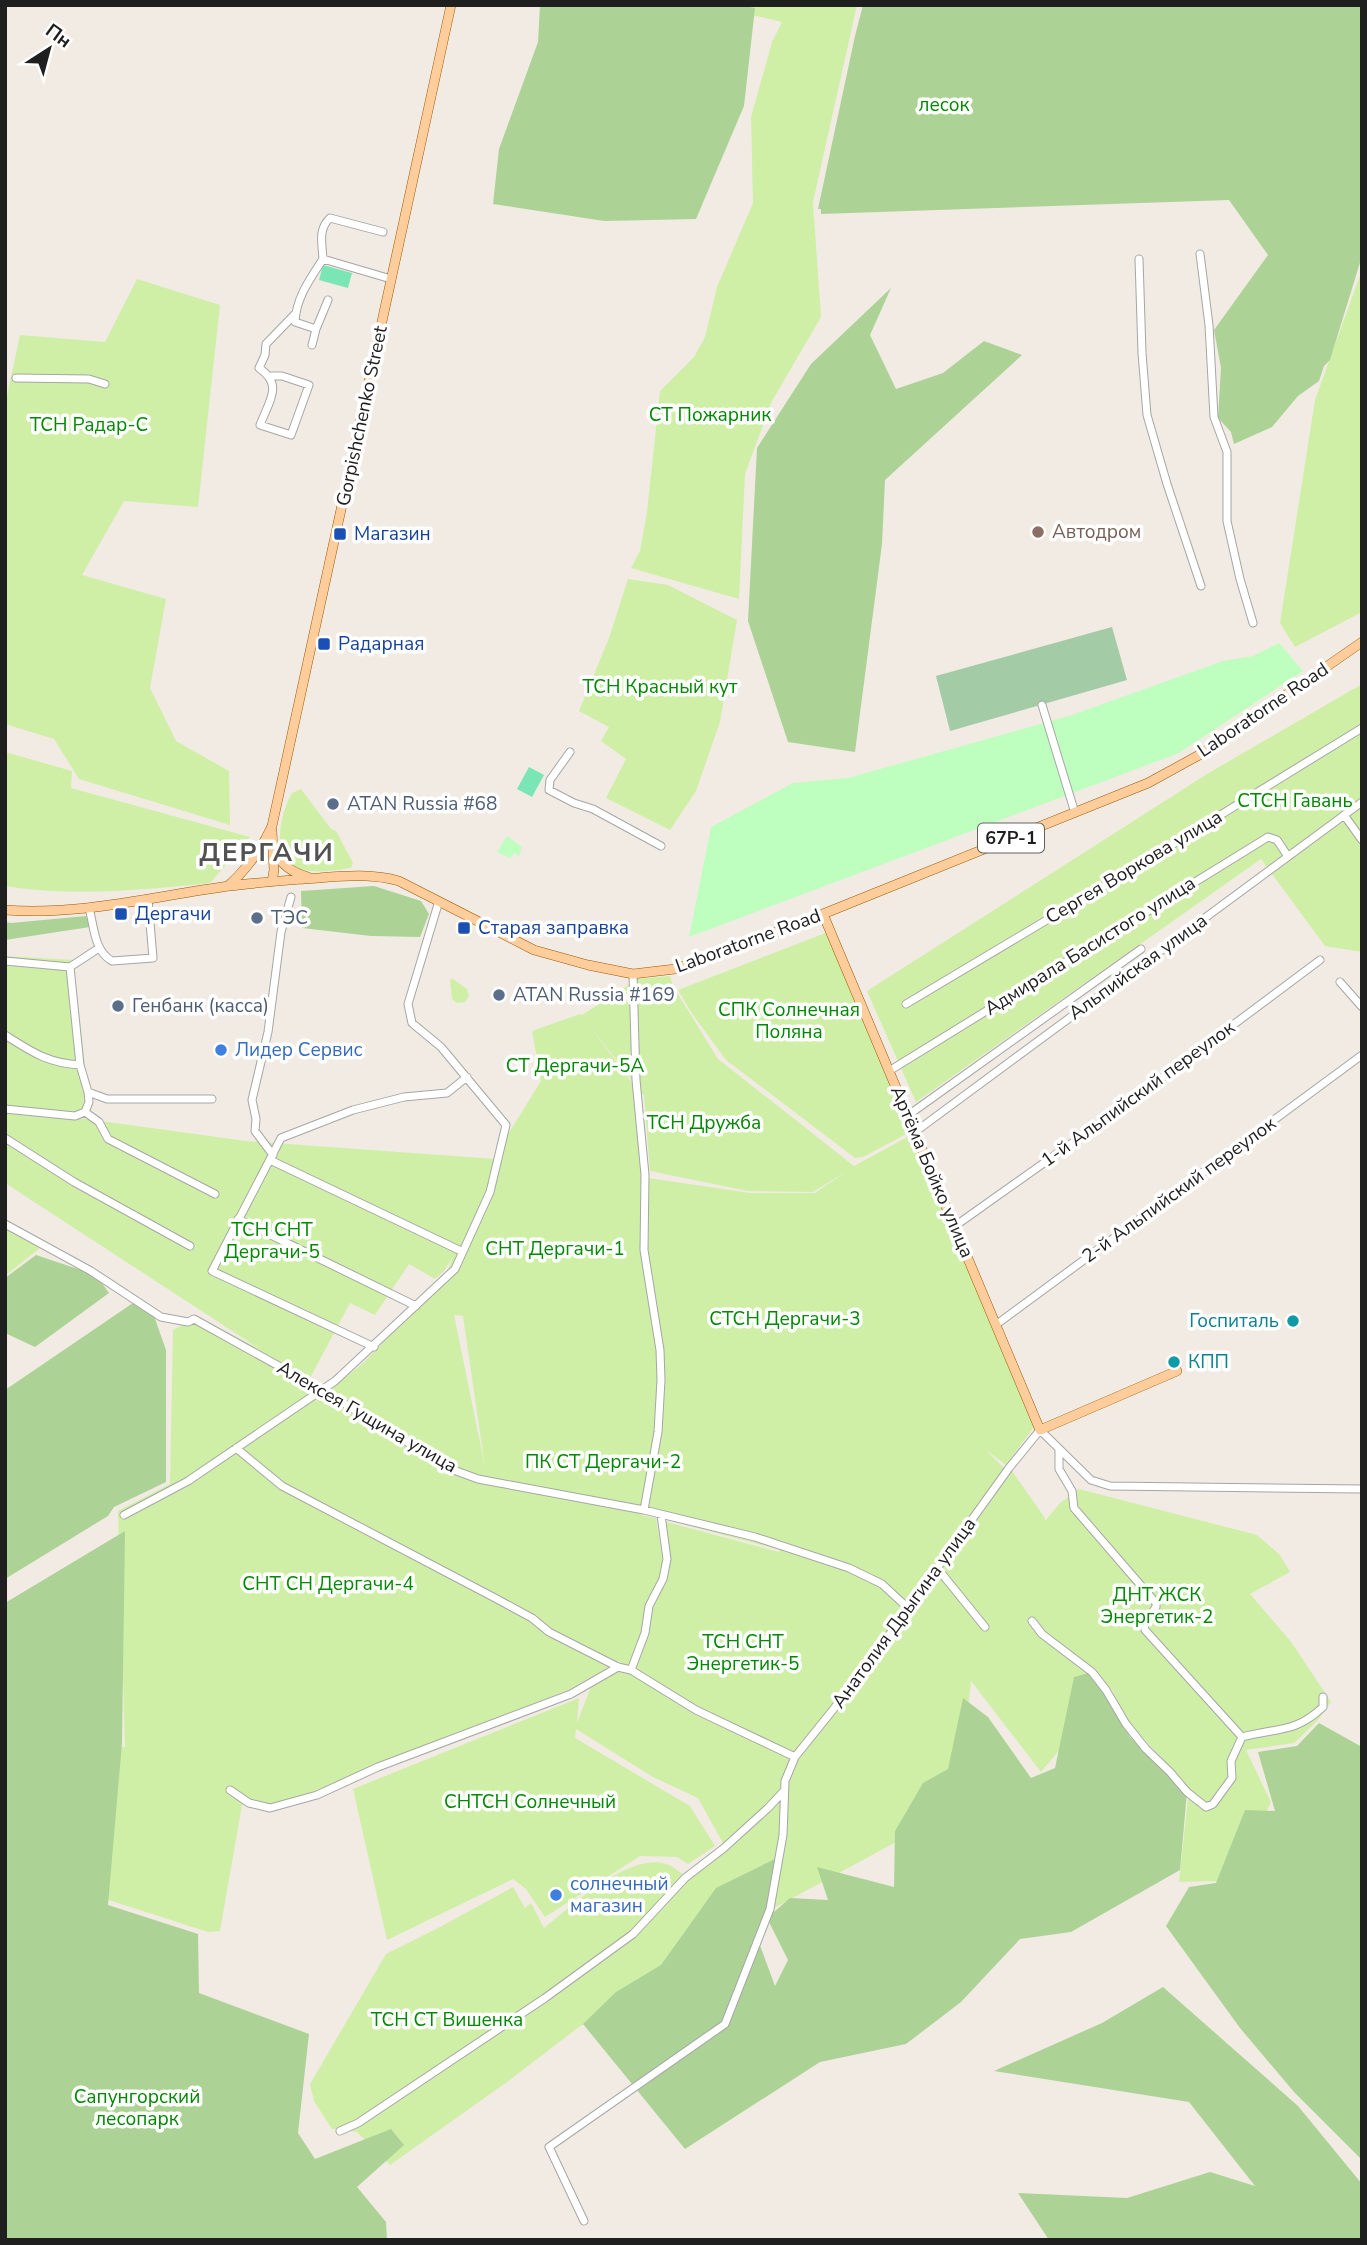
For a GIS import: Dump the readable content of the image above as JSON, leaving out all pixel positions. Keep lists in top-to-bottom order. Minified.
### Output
{"streets":{"main road":["Gorpishchenko Street","Laboratorne Road","67Р-1","Артёма Бойко улица"],"street":["Сергея Воркова улица","Адмирала Басистого улица","Альпийская улица","1-й Альпийский переулок","2-й Альпийский переулок","Алексея Гущина улица","Анатолия Дрыгина улица"]},"crossings":[["Gorpishchenko Street","Laboratorne Road"],["Laboratorne Road","Артёма Бойко улица"],["Адмирала Басистого улица","Альпийская улица"],["Адмирала Басистого улица","Артёма Бойко улица"],["Альпийская улица","Артёма Бойко улица"],["1-й Альпийский переулок","Артёма Бойко улица"],["Артёма Бойко улица","2-й Альпийский переулок"],["Артёма Бойко улица","Анатолия Дрыгина улица"],["Алексея Гущина улица","Анатолия Дрыгина улица"]],"districts":["ДЕРГАЧИ"],"parks":["лесок","СТ Пожарник","ТСН Радар-С","ТСН Красный кут","СТСН Гавань","СПК Солнечная Поляна","СТ Дергачи-5А","ТСН Дружба","ТСН СНТ Дергачи-5","СНТ Дергачи-1","СТСН Дергачи-3","ПК СТ Дергачи-2","СНТ СН Дергачи-4","ДНТ ЖСК Энергетик-2","ТСН СНТ Энергетик-5","СНТСН Солнечный","ТСН СТ Вишенка","Сапунгорский лесопарк"],"places":{"other":["Автодром","ATAN Russia #68","ТЭС","ATAN Russia #169","Генбанк (касса)","Лидер Сервис","Госпиталь","КПП","солнечный магазин"],"transit":["Магазин","Радарная","Дергачи","Старая заправка"]},"north":"top right"}
